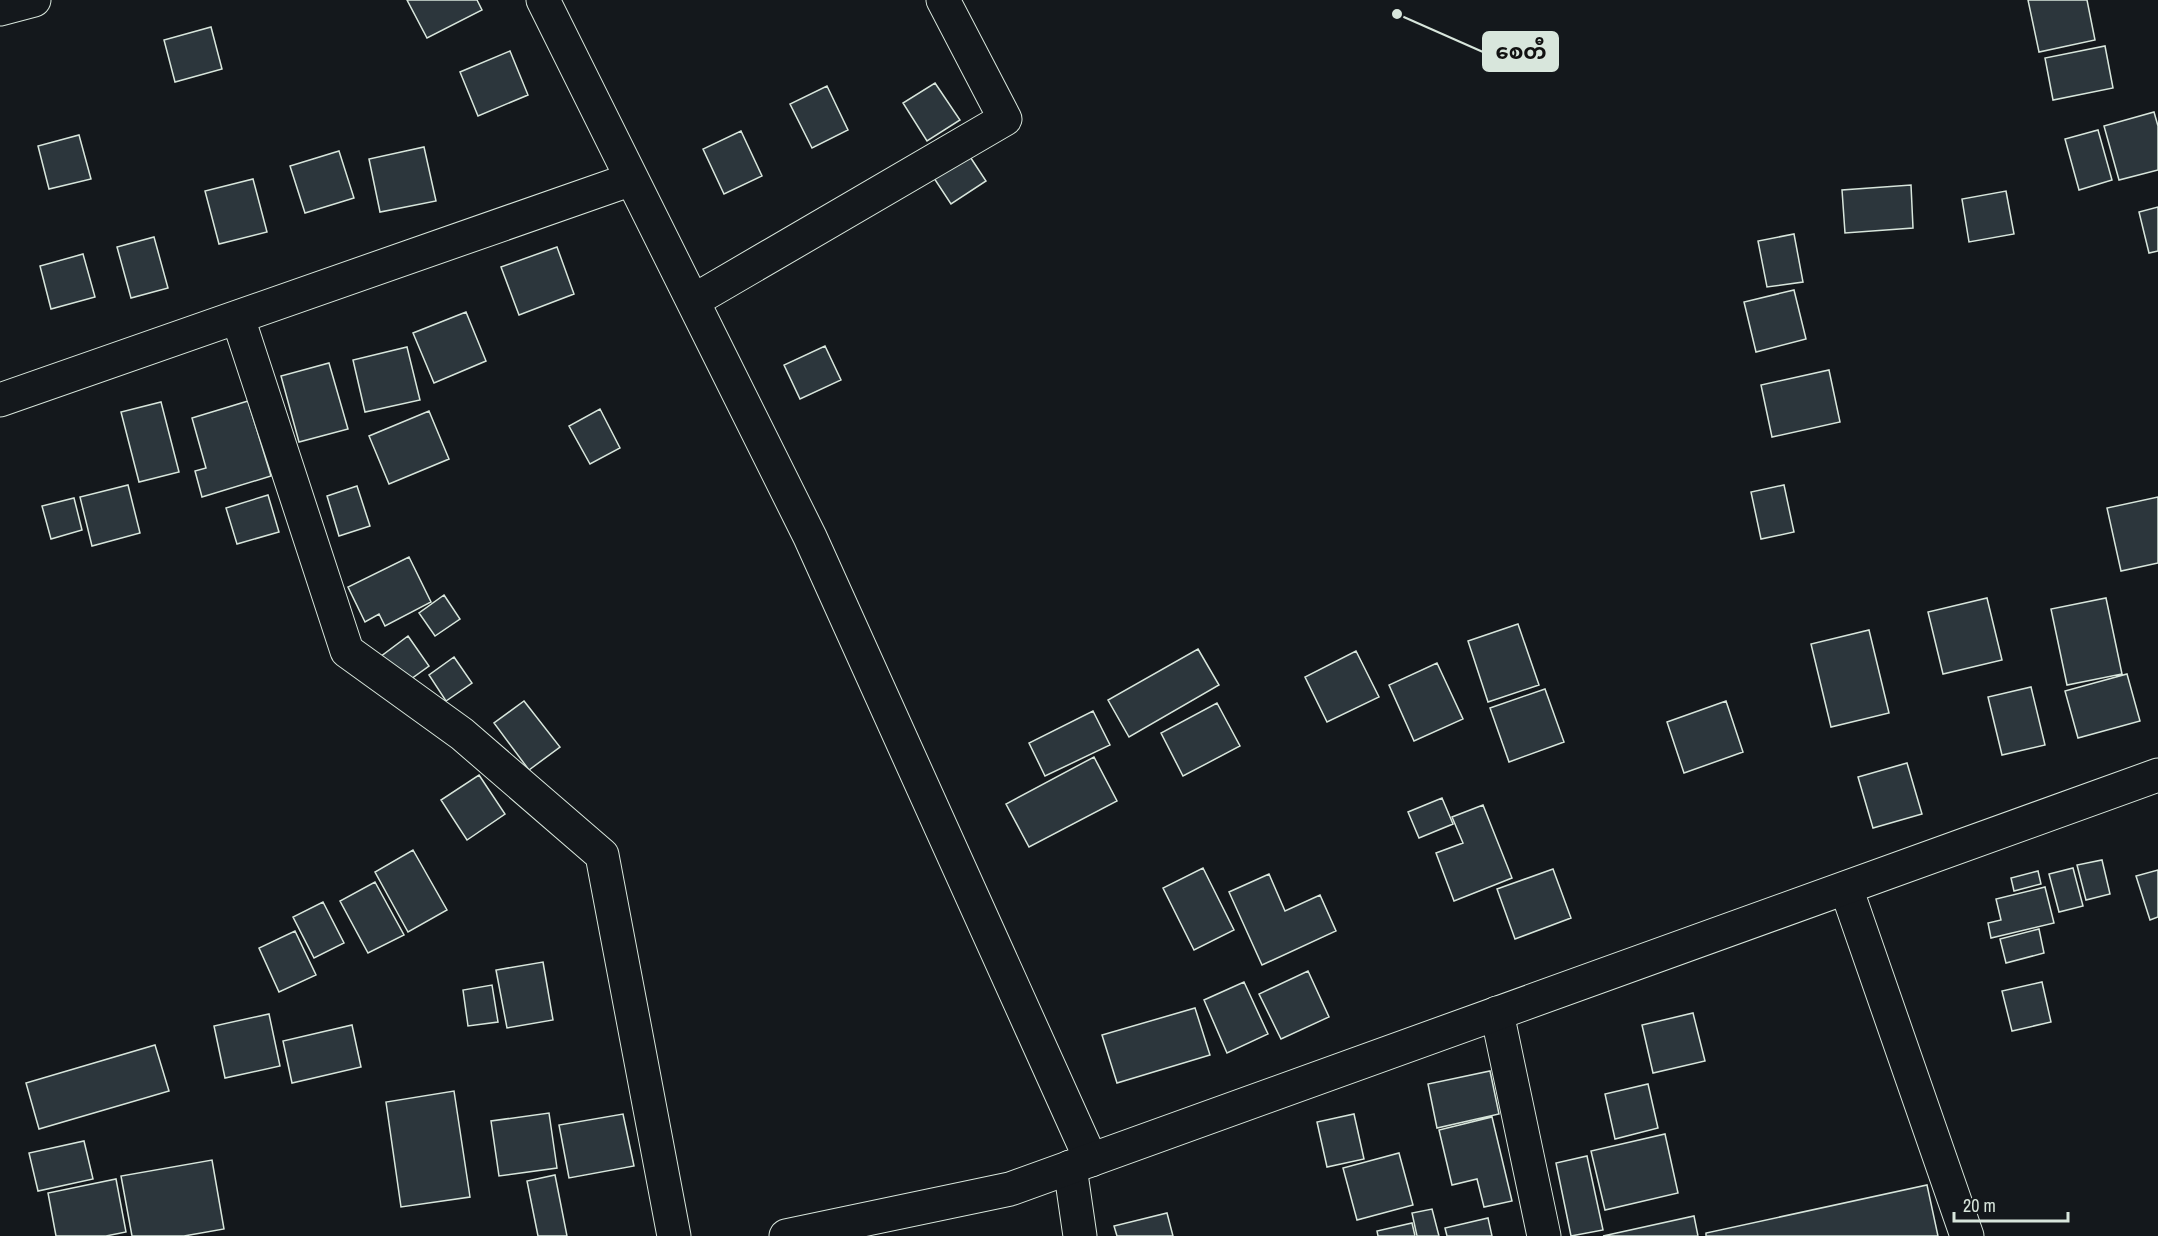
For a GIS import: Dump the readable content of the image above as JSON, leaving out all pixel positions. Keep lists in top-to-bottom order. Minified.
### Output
{"places":["စေတီ"],"scale_bar":"20 m"}
